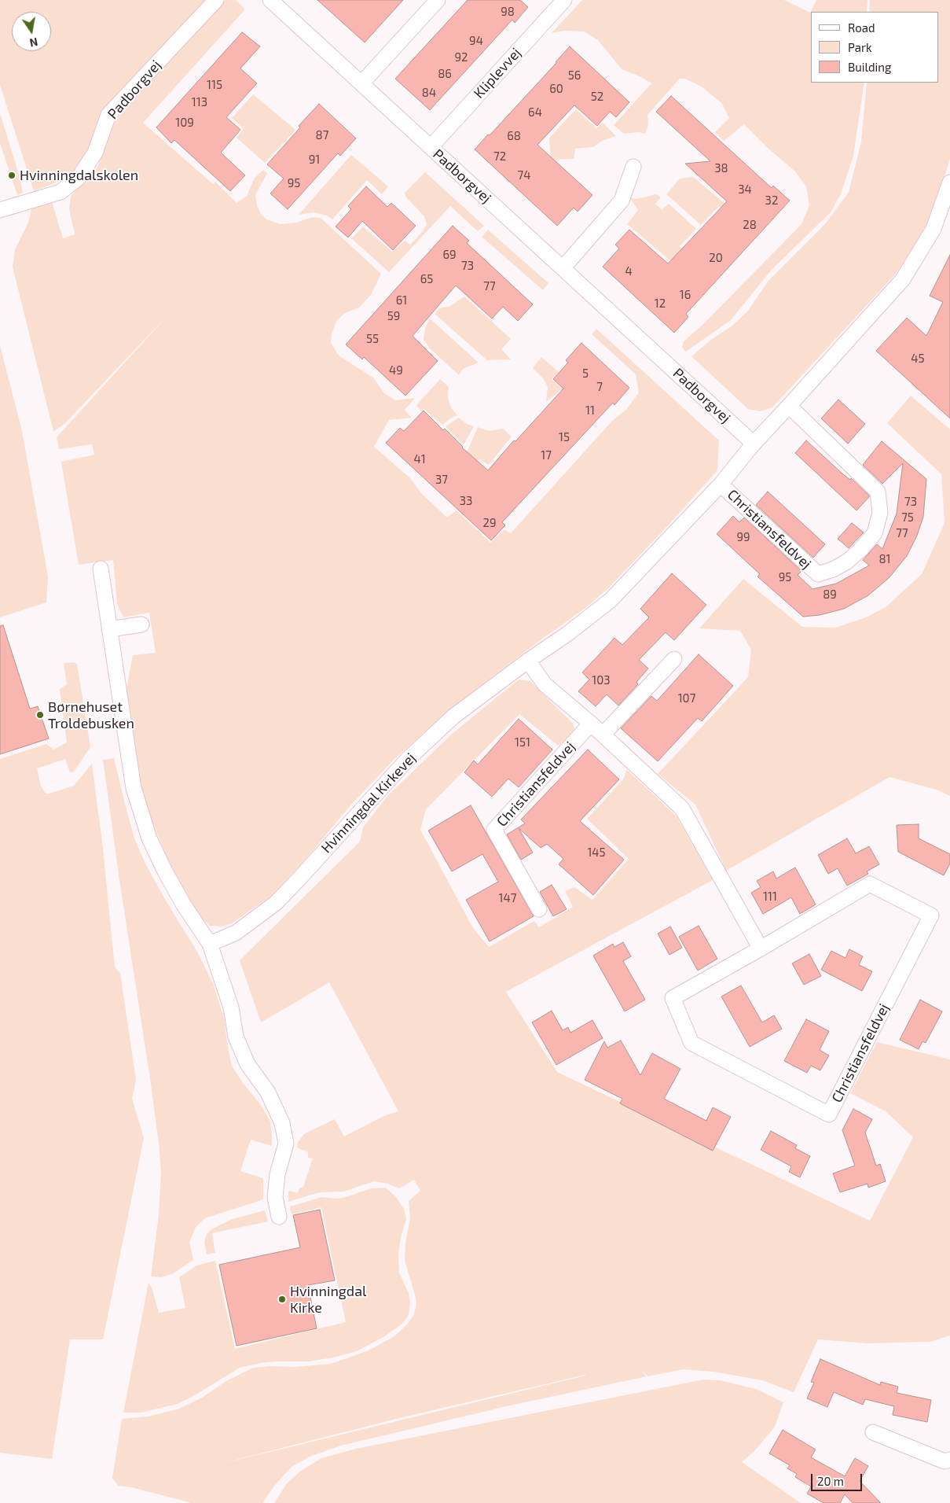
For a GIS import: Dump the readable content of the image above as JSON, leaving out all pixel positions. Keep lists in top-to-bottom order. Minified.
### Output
{"streets":{"street":["Kliplevvej","Padborgvej","Christiansfeldvej","Hvinningdal Kirkevej"]},"crossings":[["Kliplevvej","Padborgvej"],["Padborgvej","Christiansfeldvej"],["Christiansfeldvej","Hvinningdal Kirkevej"]],"places":["Hvinningdalskolen","Børnehuset Troldebusken","Hvinningdal Kirke"],"house_numbers":["98","94","92","86","56","115","60","84","52","113","64","109","87","68","72","91","38","74","95","34","32","28","69","20","73","4","65","77","16","61","12","59","55","45","49","5","7","11","15","17","41","37","33","73","75","29","77","99","81","95","89","103","107","151","145","111","147"],"legend":["Road","Park","Building"],"scale_bar":"20 m","north":"bottom"}
